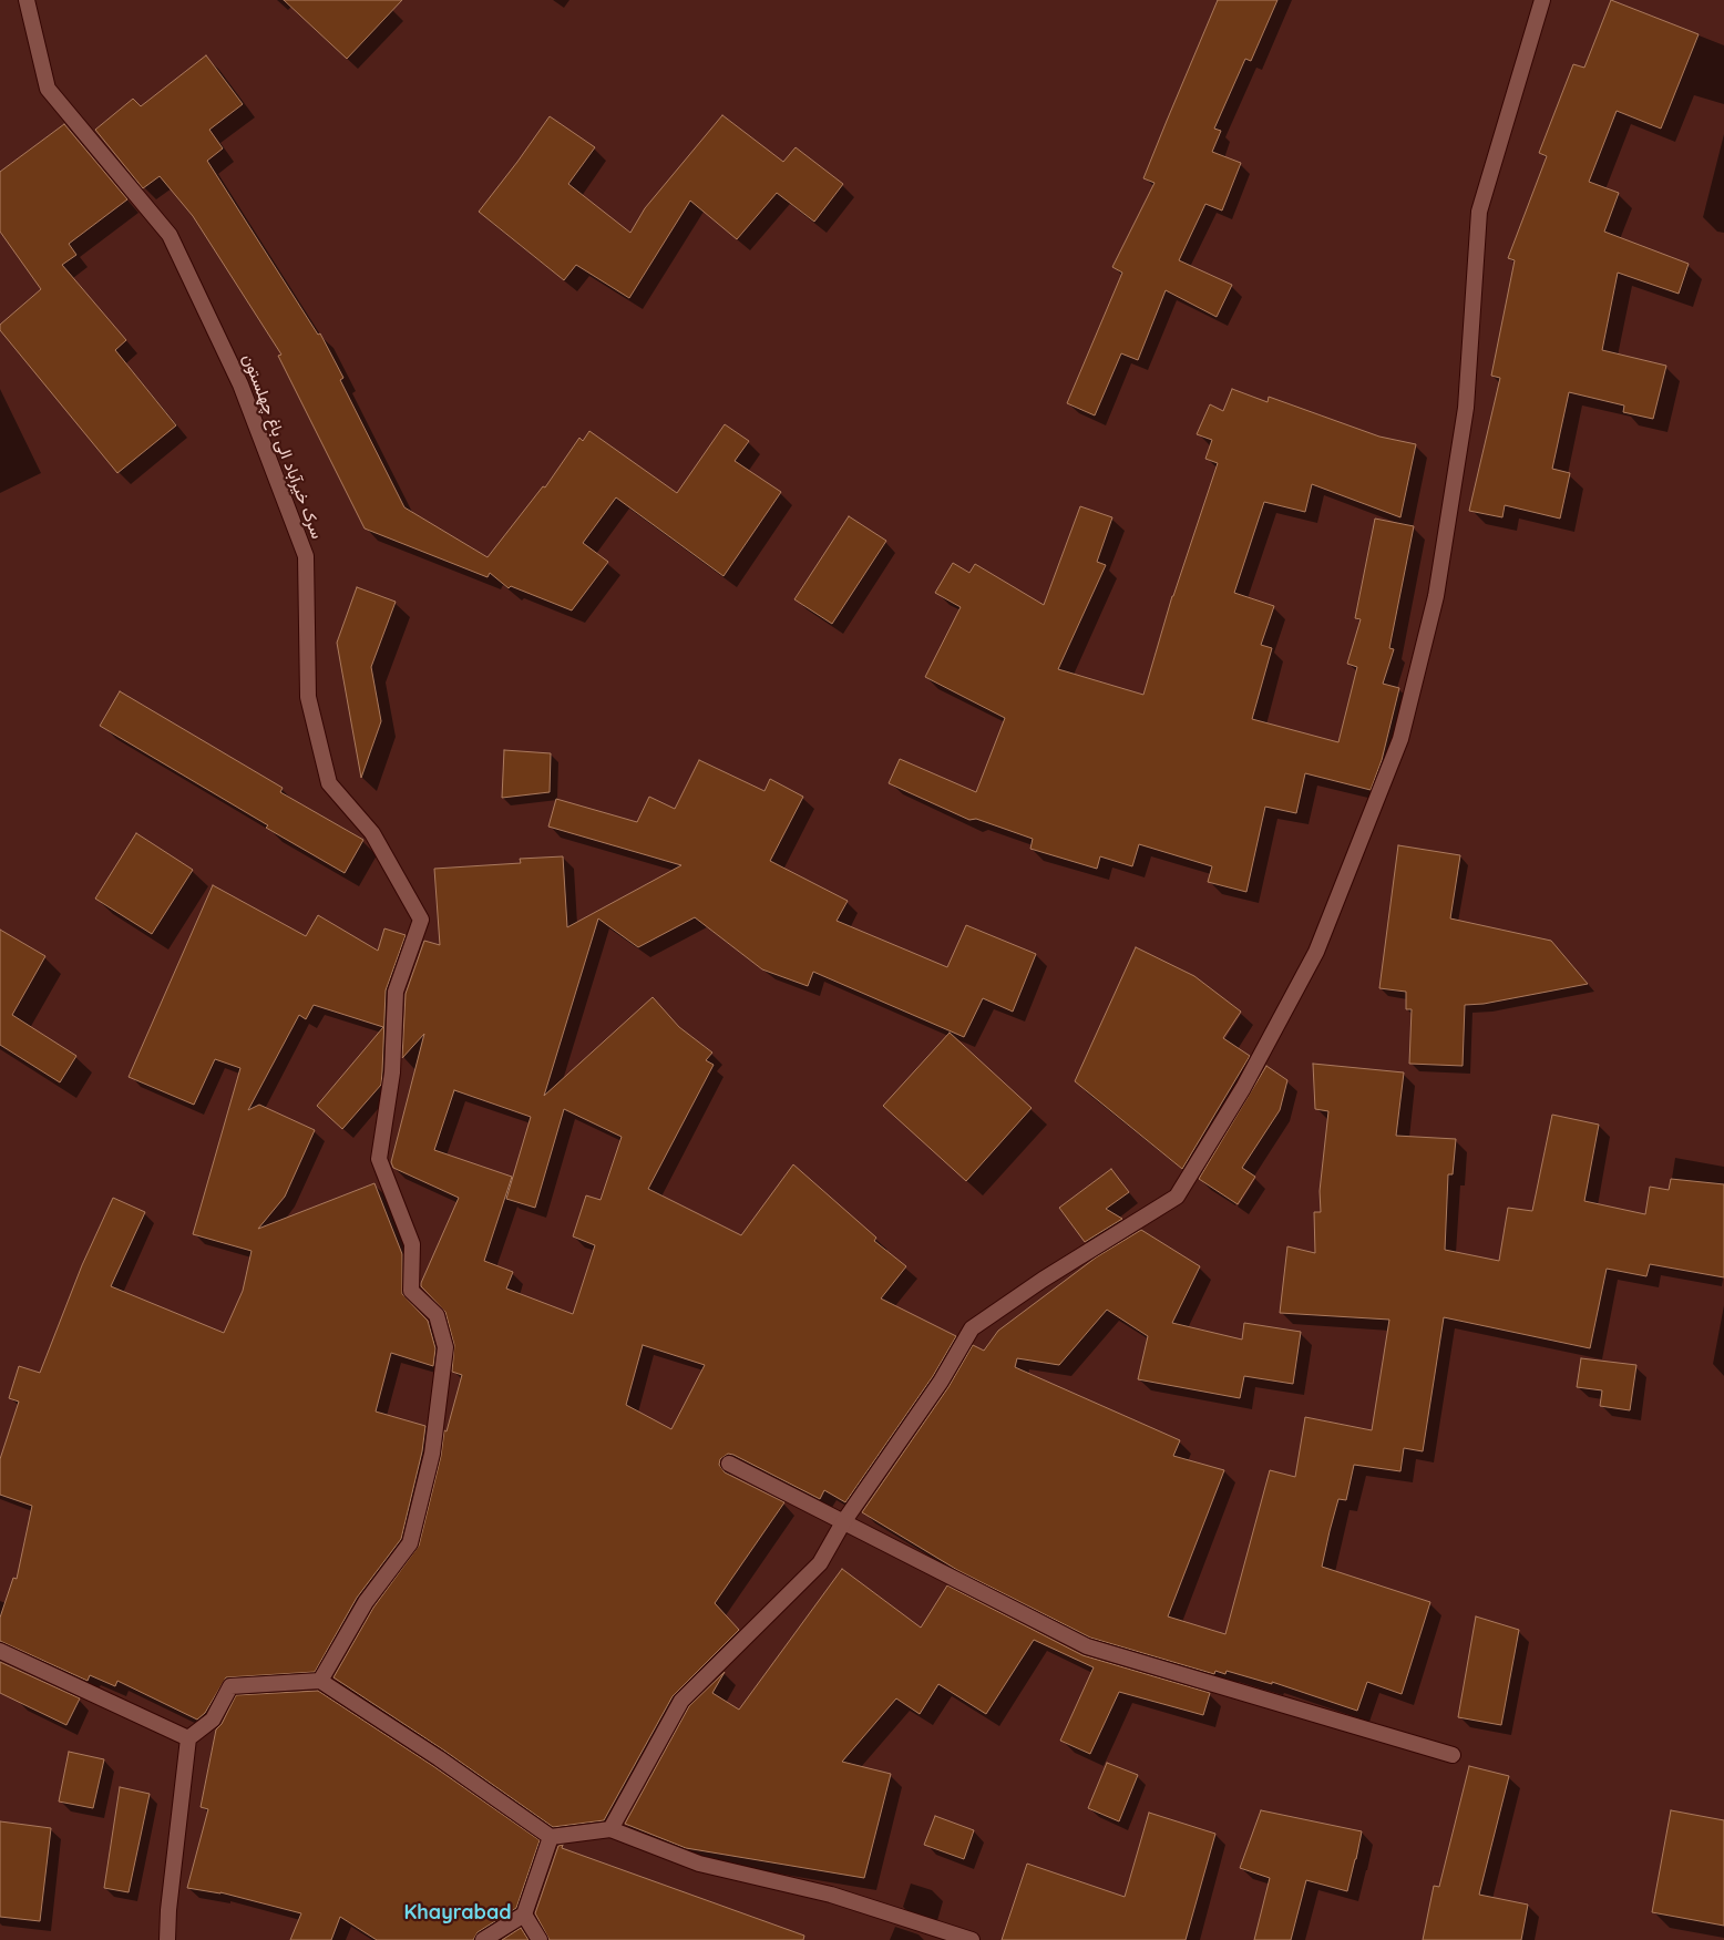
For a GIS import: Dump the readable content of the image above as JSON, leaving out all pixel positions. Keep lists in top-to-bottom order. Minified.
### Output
{"streets":{"street":["سرک خیرآباد الی باغ چهلستون"]},"districts":["Khayrabad"]}
